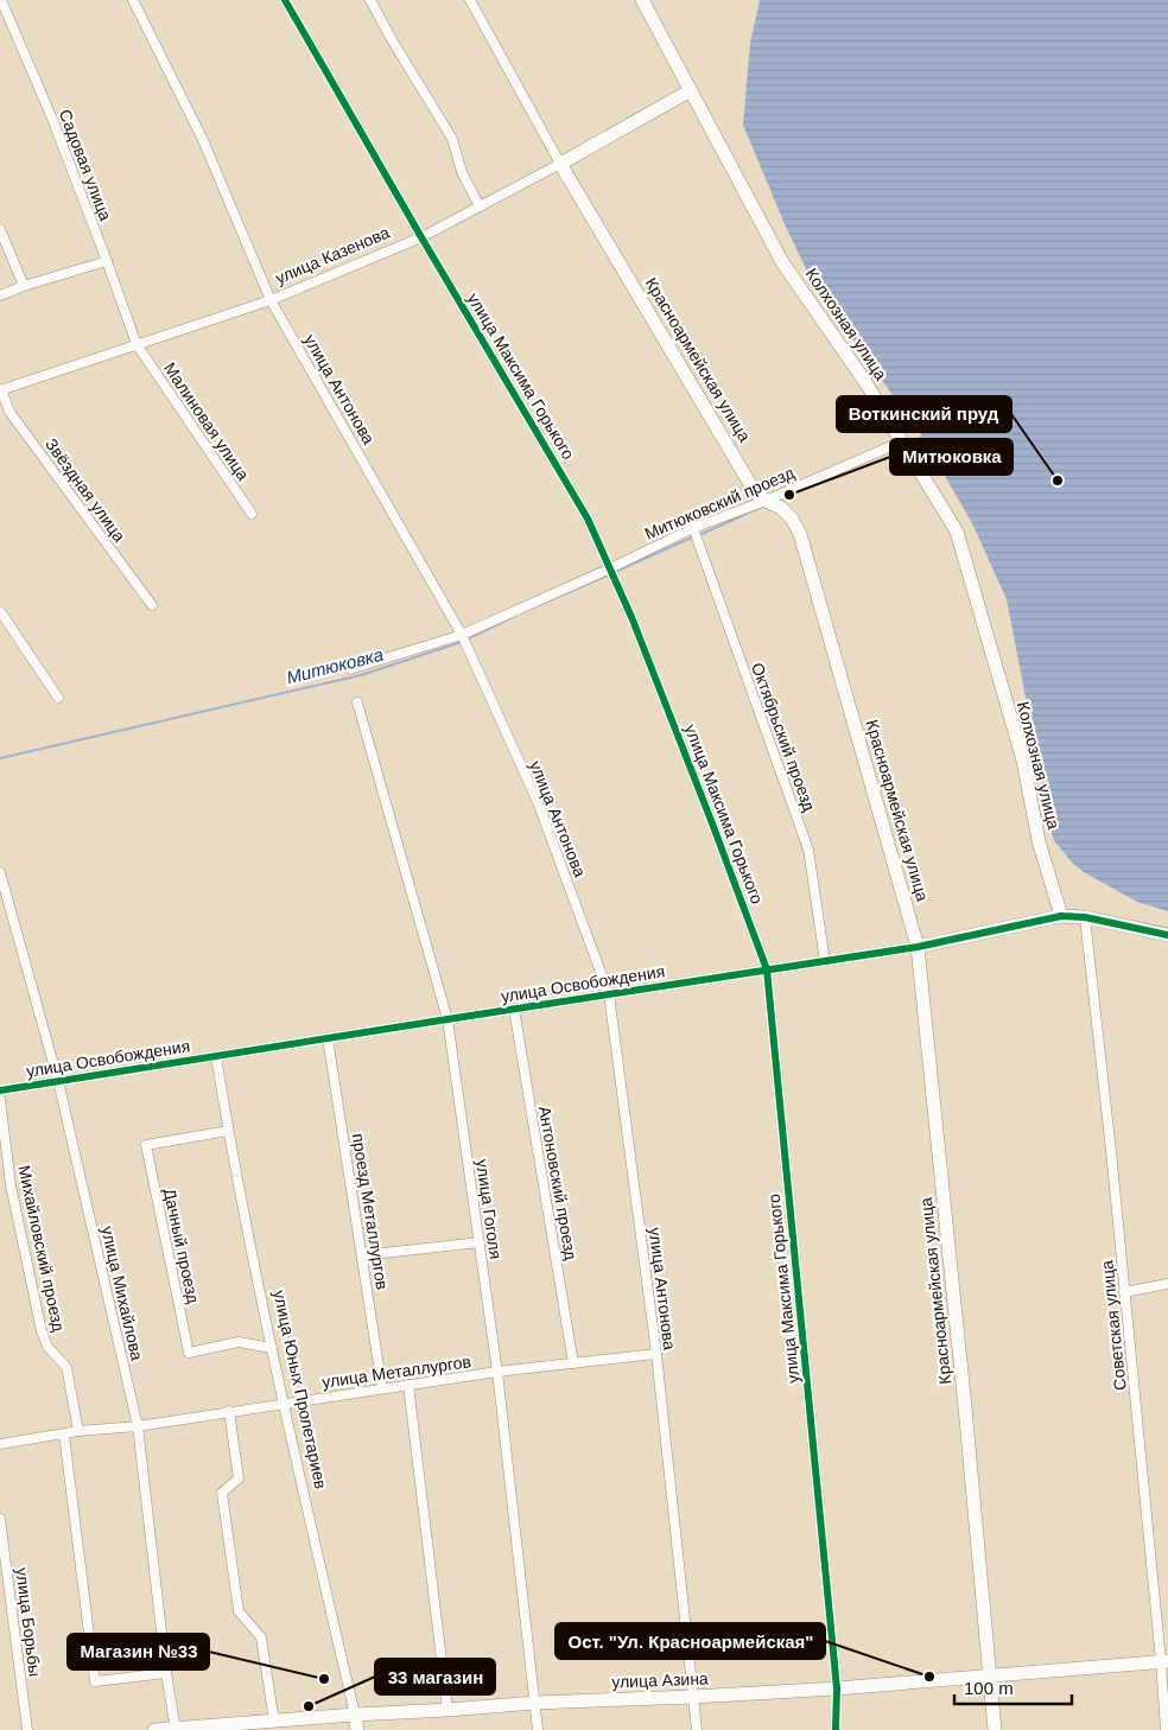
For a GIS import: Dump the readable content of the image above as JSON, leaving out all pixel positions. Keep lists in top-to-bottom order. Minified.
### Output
{"streets":{"street":["Садовая улица","улица Казенова","Колхозная улица","Красноармейская улица","улица Максима Горького","улица Антонова","Малиновая улица","Звёздная улица","Митюковский проезд","Октябрьский проезд","улица Освобождения","Антоновский проезд","улица Гоголя","проезд Металлургов","Дачный проезд","Михайловский проезд","улица Михайлова","Советская улица","улица Металлургов","улица Юных Пролетариев","улица Борьбы","улица Азина"]},"crossings":[["Садовая улица","улица Казенова"],["Садовая улица","Малиновая улица"],["улица Казенова","Колхозная улица"],["улица Казенова","Красноармейская улица"],["улица Казенова","улица Максима Горького"],["улица Казенова","улица Антонова"],["улица Казенова","Малиновая улица"],["улица Казенова","Звёздная улица"],["Колхозная улица","Митюковский проезд"],["Колхозная улица","улица Освобождения"],["Красноармейская улица","Митюковский проезд"],["Красноармейская улица","улица Освобождения"],["Красноармейская улица","улица Азина"],["улица Максима Горького","Митюковский проезд"],["улица Максима Горького","улица Освобождения"],["улица Максима Горького","улица Азина"],["улица Антонова","Митюковский проезд"],["улица Антонова","улица Освобождения"],["улица Антонова","улица Металлургов"],["улица Антонова","улица Азина"],["Митюковский проезд","Октябрьский проезд"],["Октябрьский проезд","улица Освобождения"],["улица Освобождения","Антоновский проезд"],["улица Освобождения","улица Гоголя"],["улица Освобождения","проезд Металлургов"],["улица Освобождения","улица Михайлова"],["улица Освобождения","Советская улица"],["улица Освобождения","улица Юных Пролетариев"],["Антоновский проезд","улица Металлургов"],["улица Гоголя","улица Металлургов"],["улица Гоголя","улица Азина"],["проезд Металлургов","улица Металлургов"],["Дачный проезд","улица Юных Пролетариев"],["Михайловский проезд","улица Металлургов"],["улица Михайлова","улица Металлургов"],["улица Михайлова","улица Азина"],["Советская улица","улица Азина"],["улица Металлургов","улица Юных Пролетариев"],["улица Юных Пролетариев","улица Азина"]],"water":["Митюковка"],"places":["Воткинский пруд","Митюковка","Ост. \"Ул. Красноармейская\"","Магазин №33","33 магазин"],"scale_bar":"100 m"}
